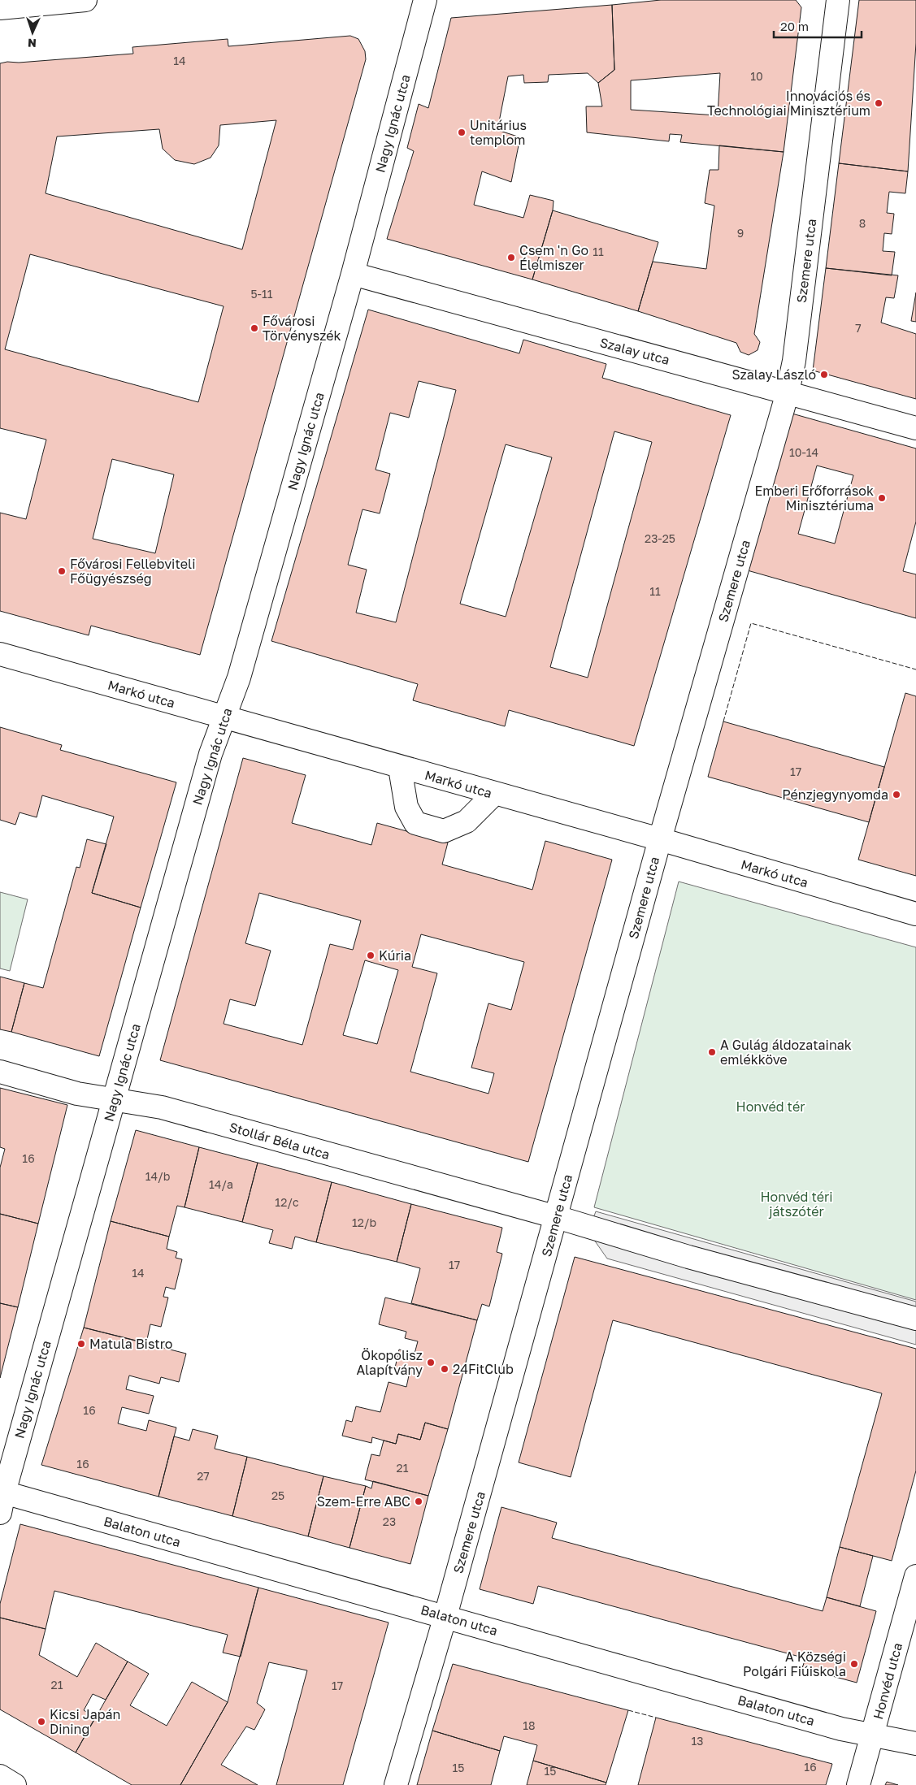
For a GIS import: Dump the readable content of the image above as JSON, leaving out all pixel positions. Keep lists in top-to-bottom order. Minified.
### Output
{"streets":{"street":["Nagy Ignác utca","Szemere utca","Szalay utca","Markó utca","Stollár Béla utca","Balaton utca","Honvéd utca"]},"crossings":[["Nagy Ignác utca","Szalay utca"],["Nagy Ignác utca","Markó utca"],["Nagy Ignác utca","Stollár Béla utca"],["Nagy Ignác utca","Balaton utca"],["Szemere utca","Szalay utca"],["Szemere utca","Markó utca"],["Szemere utca","Stollár Béla utca"],["Szemere utca","Balaton utca"],["Balaton utca","Honvéd utca"]],"parks":["Honvéd tér","Honvéd téri játszótér"],"places":["Innovációs és Technológiai Minisztérium","Unitárius templom","Csem 'n Go Élelmiszer","Fővárosi Törvényszék","Szalay László","Emberi Erőforrások Minisztériuma","Fővárosi Fellebviteli Főügyészség","Pénzjegynyomda","Kúria","A Gulág áldozatainak emlékköve","Matula Bistro","Ökopolisz Alapítvány","24FitClub","Szem-Erre ABC","A Községi Polgári Fiúiskola","Kicsi Japán Dining"],"house_numbers":["14","10","8","9","11","5-11","7","10-14","23-25","11","17","16","14/b","14/a","12/c","12/b","17","14","16","16","21","27","25","23","21","17","18","13","16","15","15"],"scale_bar":"20 m","north":"bottom"}
